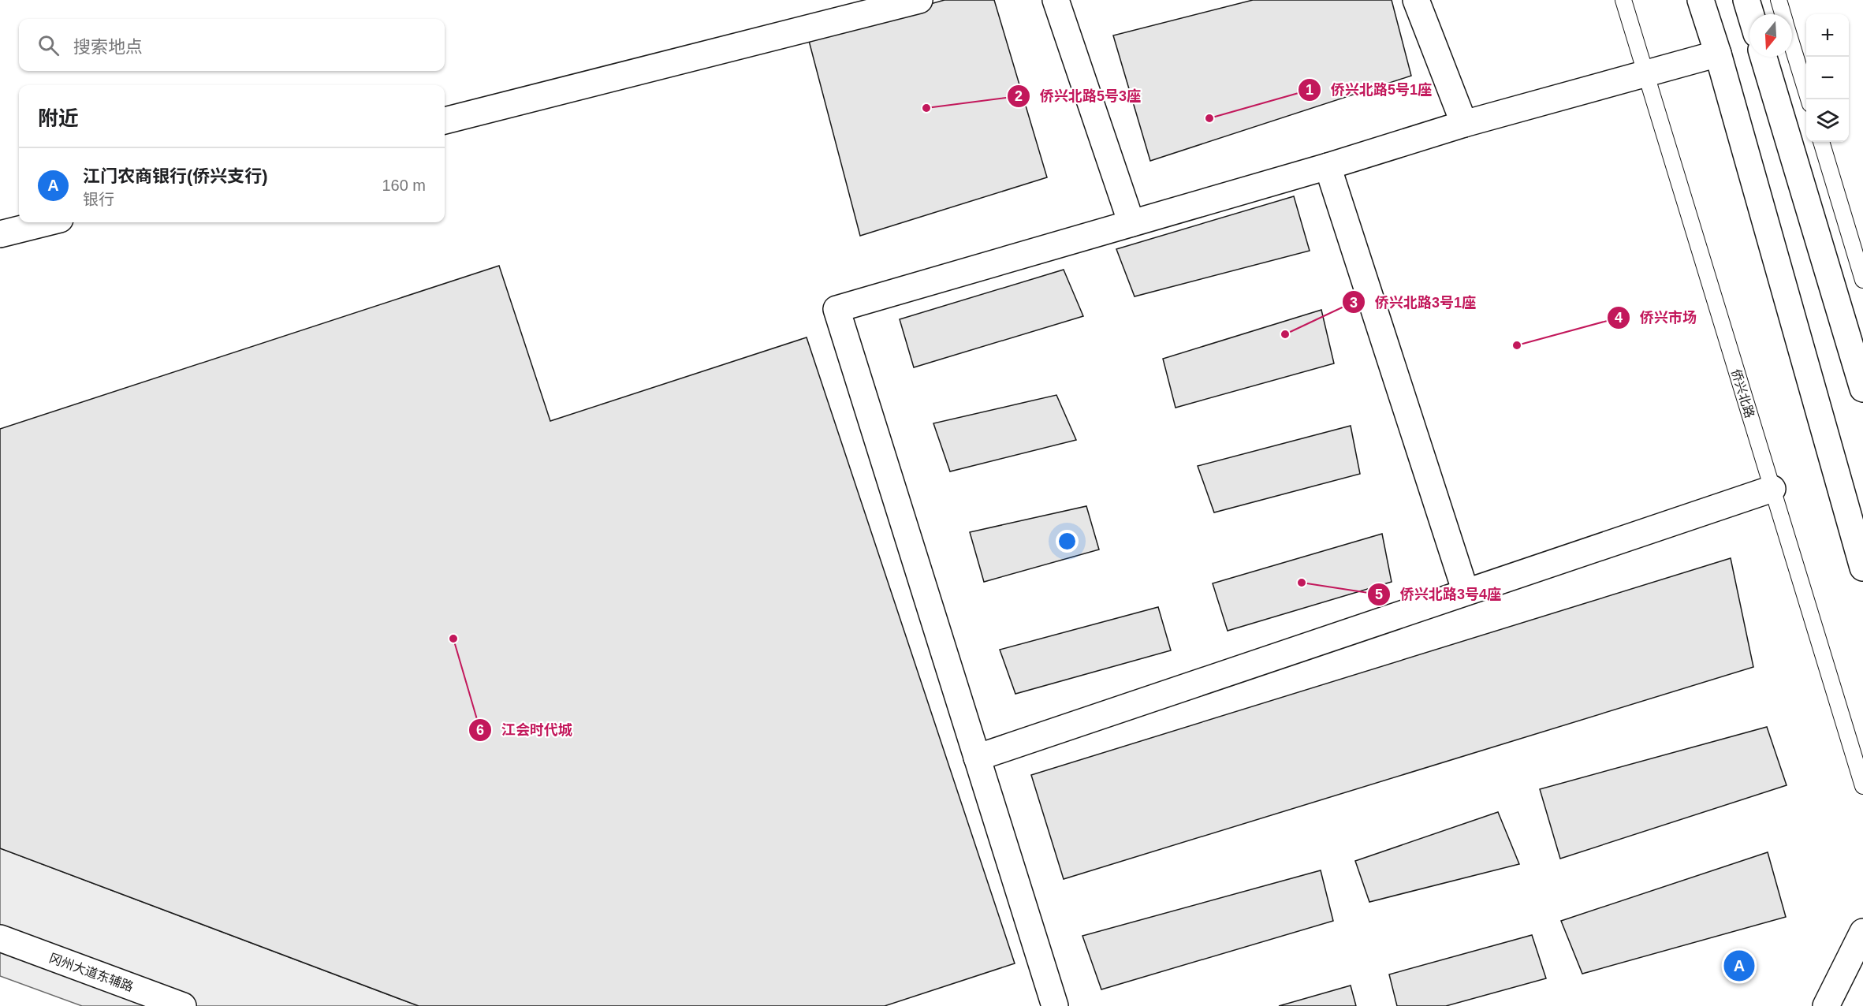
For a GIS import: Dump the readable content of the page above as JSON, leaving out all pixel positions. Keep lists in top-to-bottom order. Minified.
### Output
{"streets":{"street":["冈州大道东辅路"],"lane":["侨兴北路"]},"places":["侨兴北路5号3座","侨兴北路5号1座","侨兴北路3号1座","侨兴市场","侨兴北路3号4座","江会时代城"],"north":"bottom","page":{"map_buttons":["+","−"],"search":"搜索地点","heading":"附近","list":[{"mark":"A","name":"江门农商银行(侨兴支行)","note":"银行","value":"160 m"}],"pins":"A"}}
